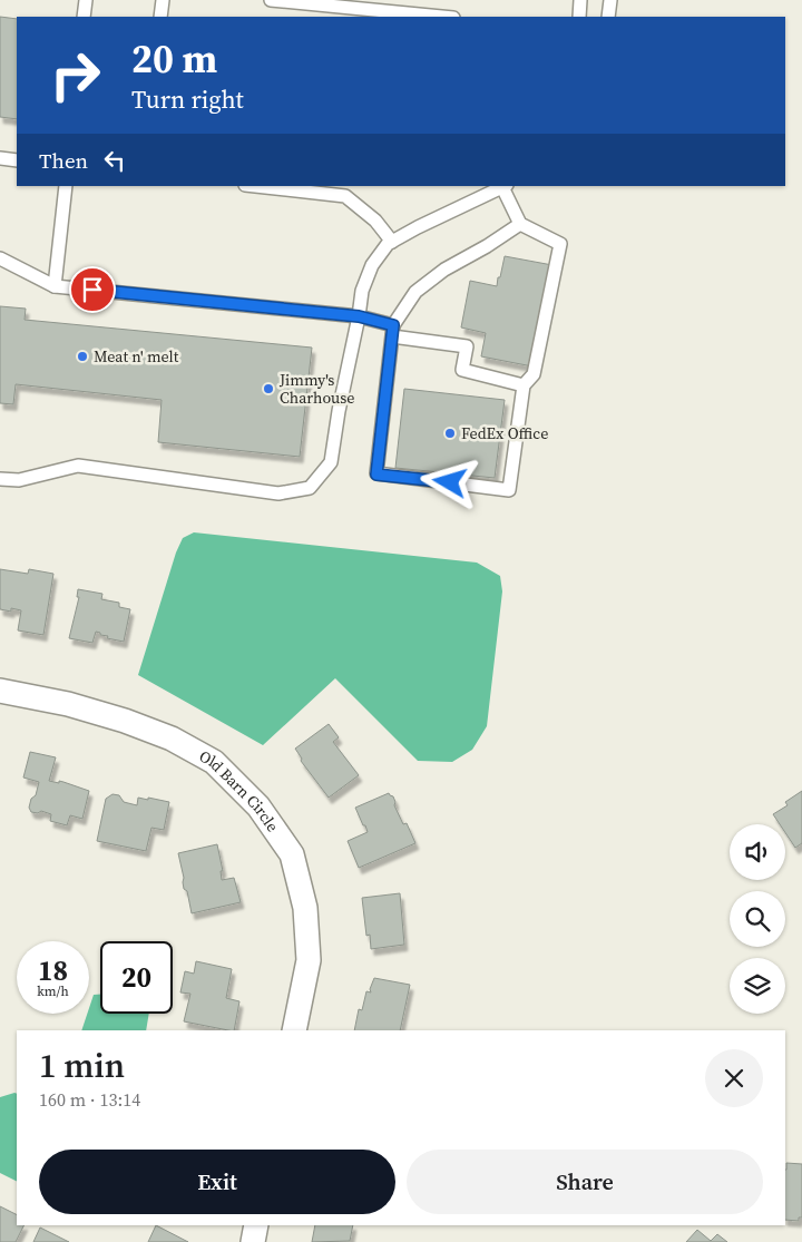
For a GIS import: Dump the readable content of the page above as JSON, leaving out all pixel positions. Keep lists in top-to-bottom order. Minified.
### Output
{"streets":{"street":["Old Barn Circle"]},"places":["Meat n' melt","Jimmy's Charhouse","FedEx Office"],"page":{"turn":["20 m","Turn right"],"then":"Then","speed":"18 km/h","limit":"20","heading":["1 min","160 m · 13:14"],"buttons":["Exit","Share"]}}
